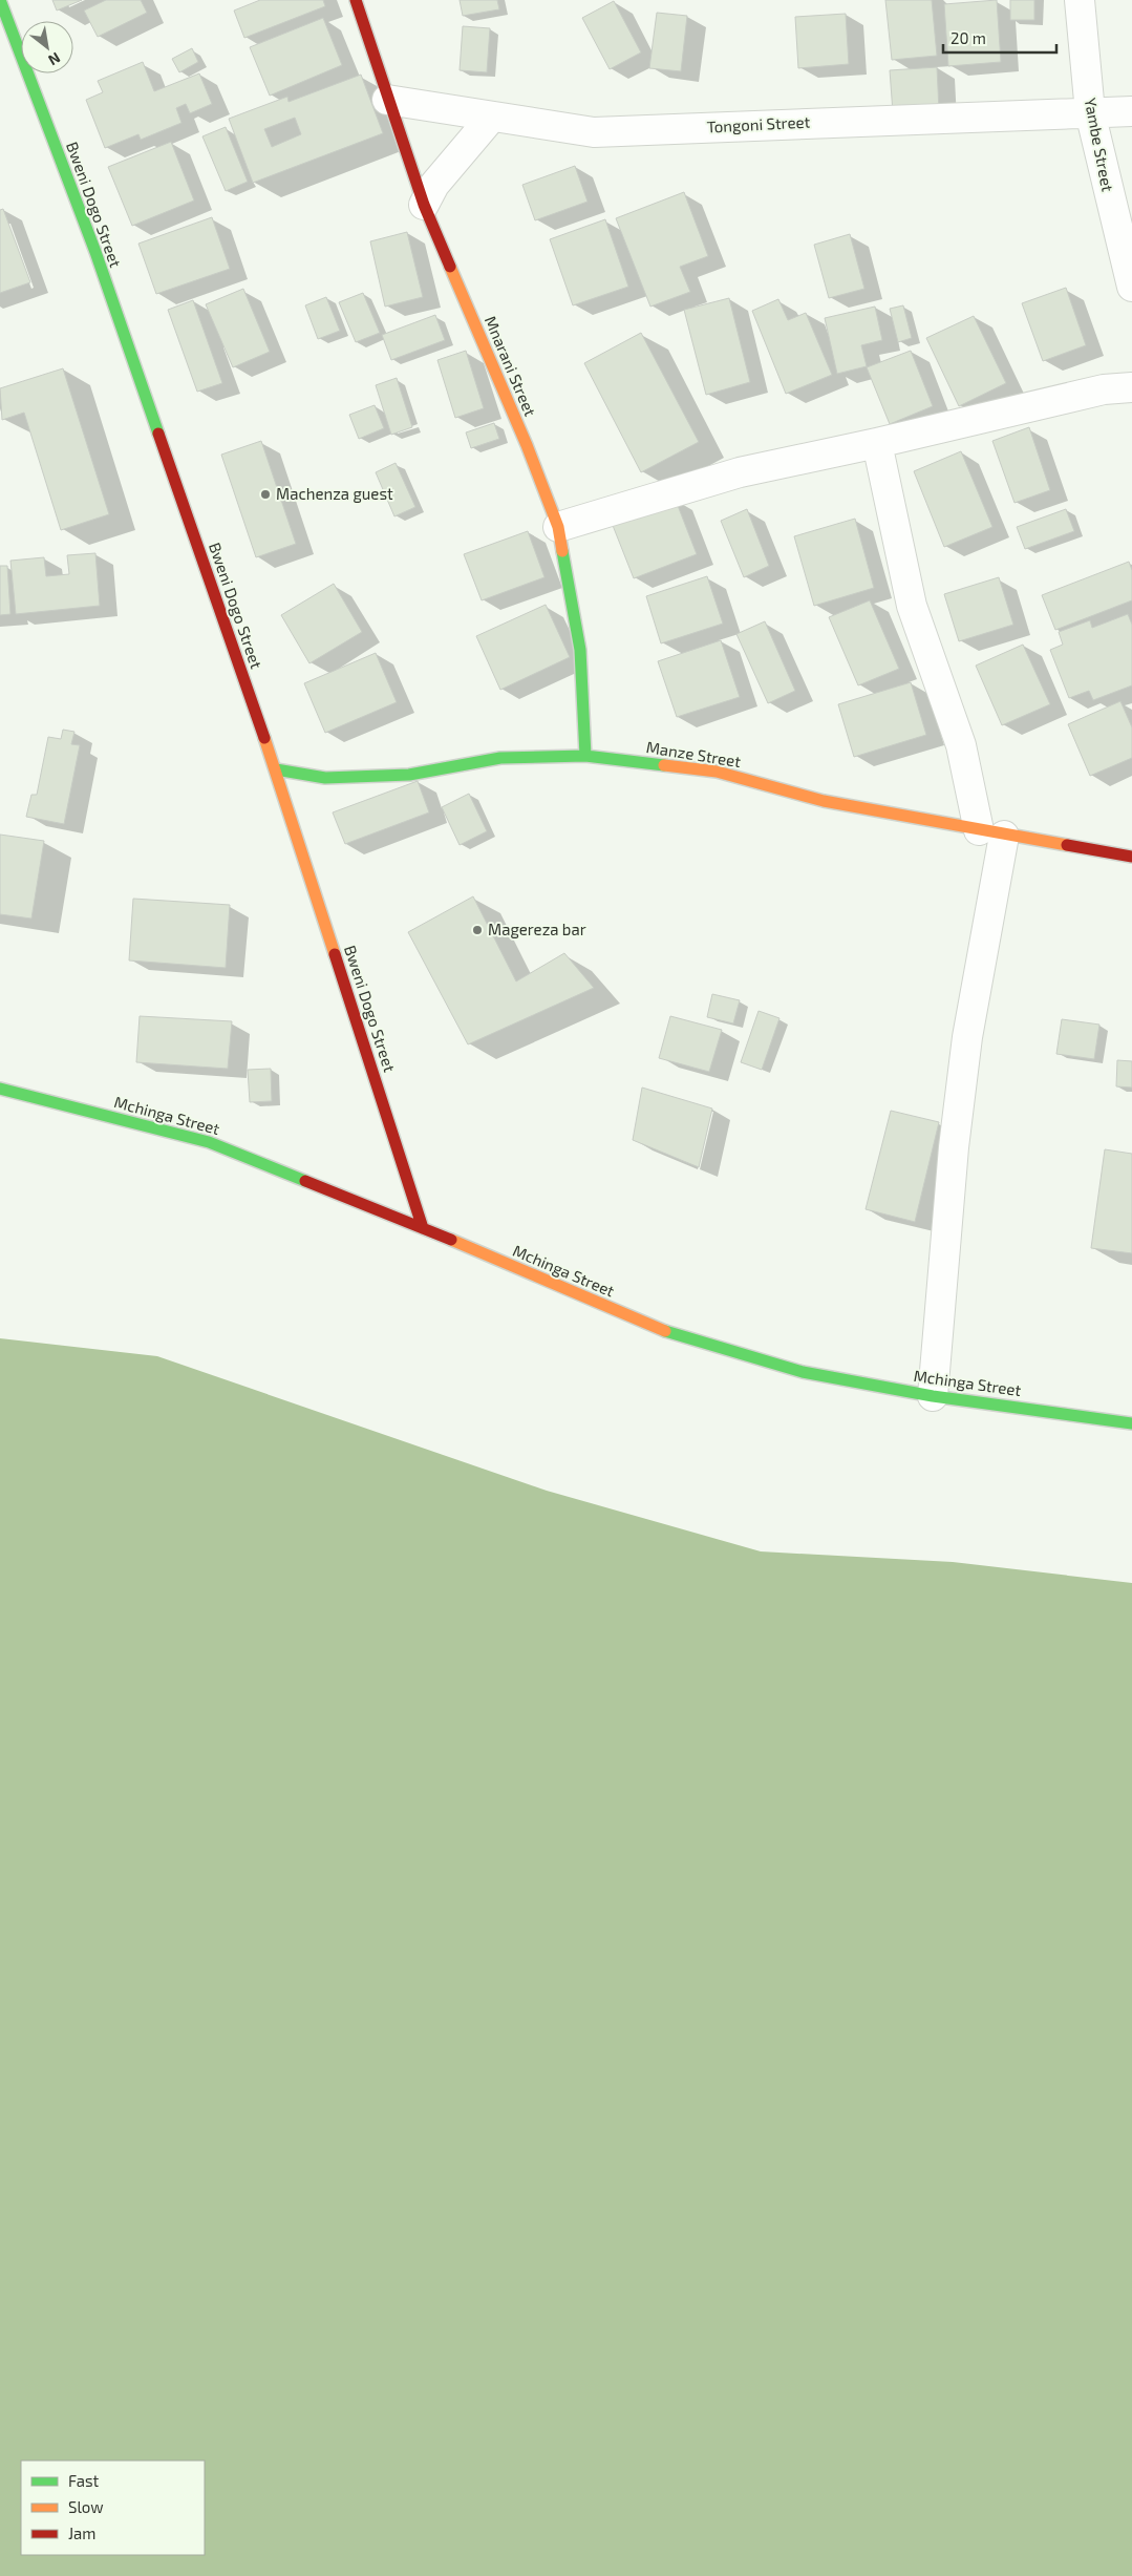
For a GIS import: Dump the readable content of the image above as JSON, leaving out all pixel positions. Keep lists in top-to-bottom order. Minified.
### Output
{"streets":{"street":["Tongoni Street","Yambe Street","Bweni Dogo Street","Mnarani Street","Manze Street","Mchinga Street"]},"crossings":[["Tongoni Street","Yambe Street"],["Tongoni Street","Mnarani Street"],["Bweni Dogo Street","Manze Street"],["Bweni Dogo Street","Mchinga Street"],["Mnarani Street","Manze Street"]],"places":["Machenza guest","Magereza bar"],"legend":["Fast","Slow","Jam"],"scale_bar":"20 m","north":"bottom right"}
